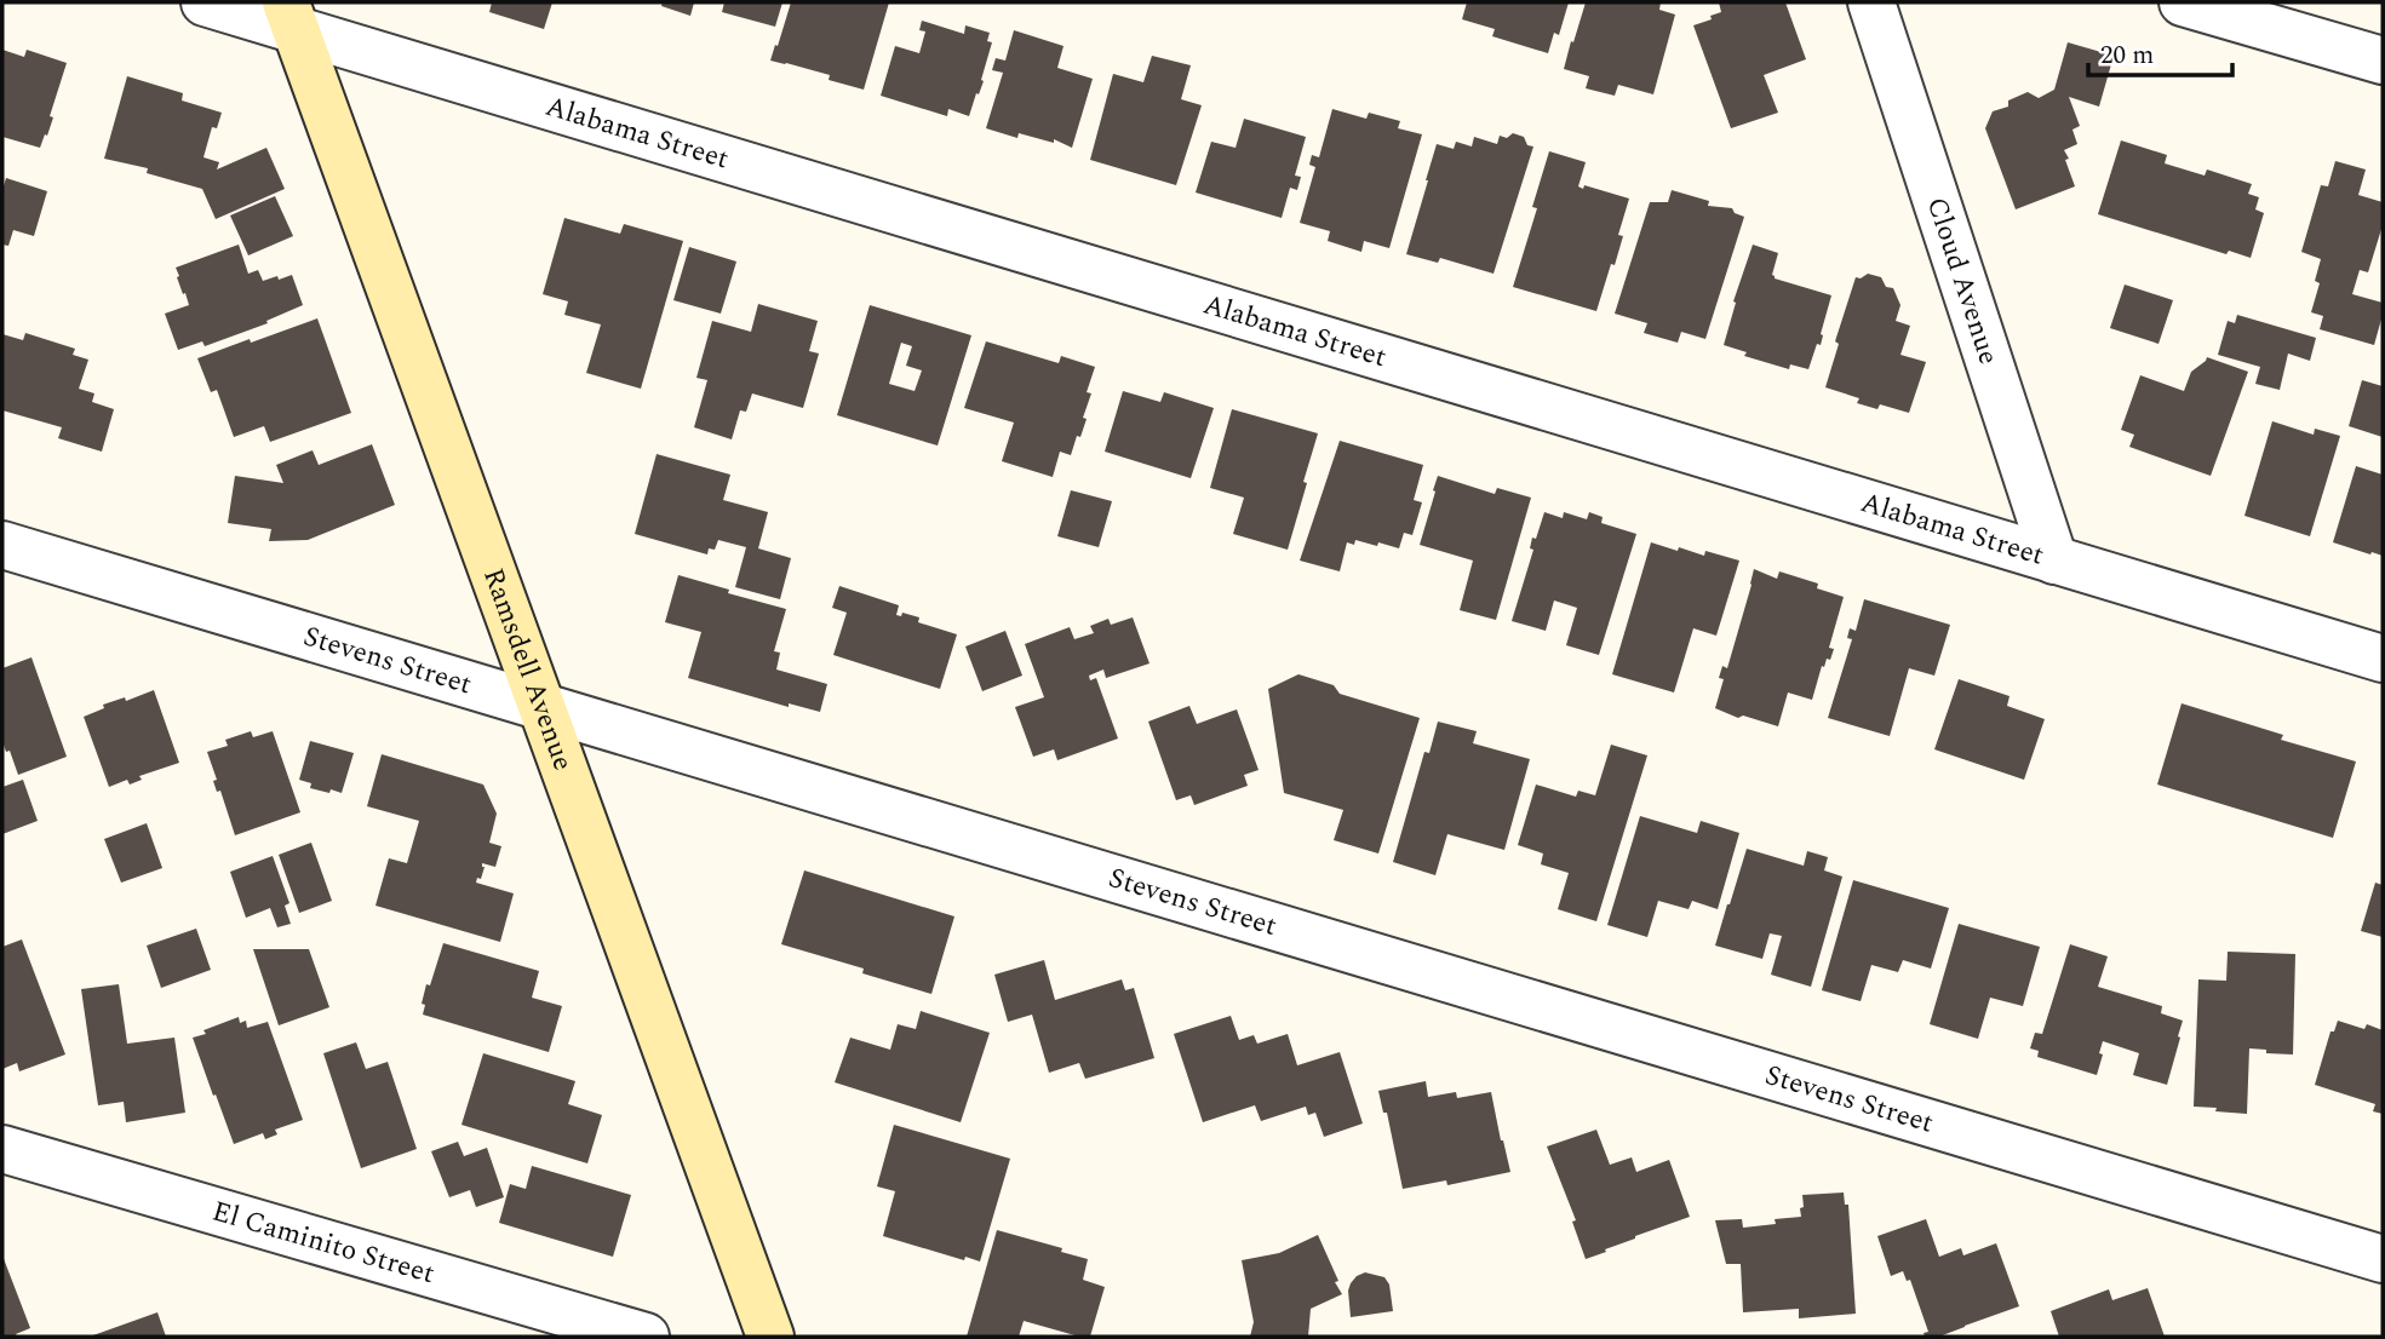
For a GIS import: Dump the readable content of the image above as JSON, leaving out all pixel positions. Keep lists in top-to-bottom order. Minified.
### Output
{"streets":{"street":["Alabama Street","Cloud Avenue","Stevens Street","Ramsdell Avenue","El Caminito Street"]},"crossings":[["Alabama Street","Cloud Avenue"],["Alabama Street","Ramsdell Avenue"],["Stevens Street","Ramsdell Avenue"]],"scale_bar":"20 m"}
